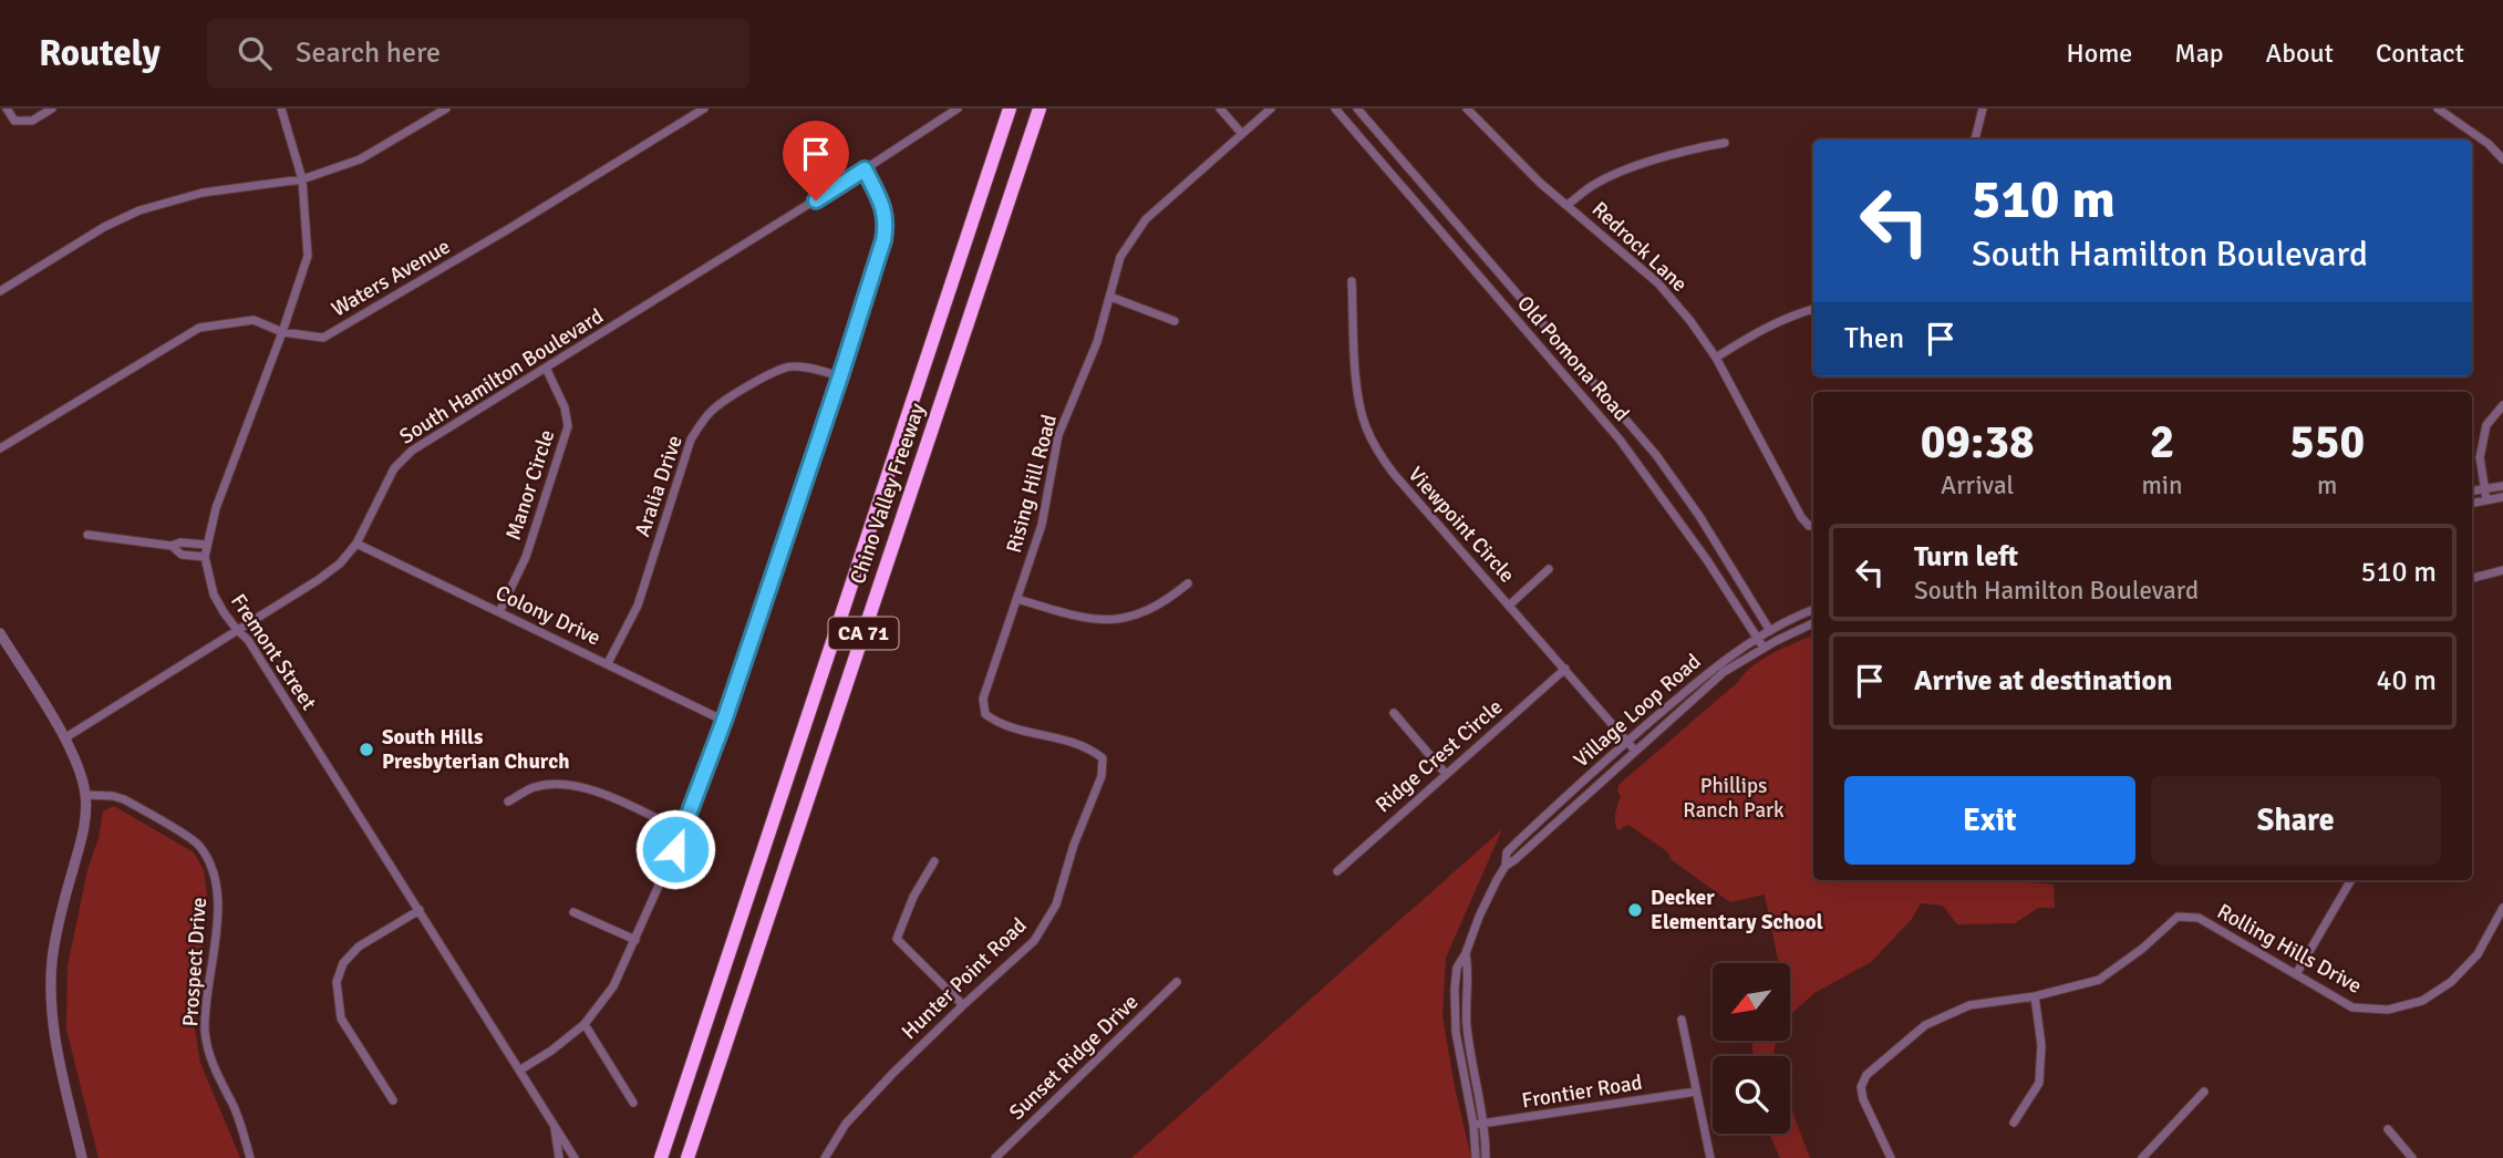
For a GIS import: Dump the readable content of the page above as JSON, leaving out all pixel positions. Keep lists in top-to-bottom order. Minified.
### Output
{"streets":{"highway":["Chino Valley Freeway","CA 71"],"street":["Redrock Lane","Waters Avenue","Old Pomona Road","South Hamilton Boulevard","Rising Hill Road","Manor Circle","Aralia Drive","Viewpoint Circle","Colony Drive","Fremont Street","Village Loop Road","Ridge Crest Circle","Rolling Hills Drive","Prospect Drive","Hunter Point Road","Sunset Ridge Drive","Frontier Road"]},"crossings":[["Waters Avenue","Fremont Street"],["Old Pomona Road","Village Loop Road"],["South Hamilton Boulevard","Manor Circle"],["South Hamilton Boulevard","Colony Drive"],["South Hamilton Boulevard","Fremont Street"],["Rising Hill Road","Hunter Point Road"],["Manor Circle","Colony Drive"],["Aralia Drive","Colony Drive"],["Viewpoint Circle","Village Loop Road"],["Viewpoint Circle","Ridge Crest Circle"],["Village Loop Road","Frontier Road"]],"parks":["Phillips Ranch Park"],"places":["South Hills Presbyterian Church","Decker Elementary School"],"north":"bottom left","page":{"header":"Routely","search":"Search here","nav":["Home","Map","About","Contact"],"turn":["510 m","South Hamilton Boulevard"],"then":"Then","eta":["09:38","Arrival","2","min","550","m"],"list":[{"name":"Turn left","note":"South Hamilton Boulevard","value":"510 m"},{"name":"Arrive at destination","value":"40 m"}],"buttons":["Exit","Share"]}}
